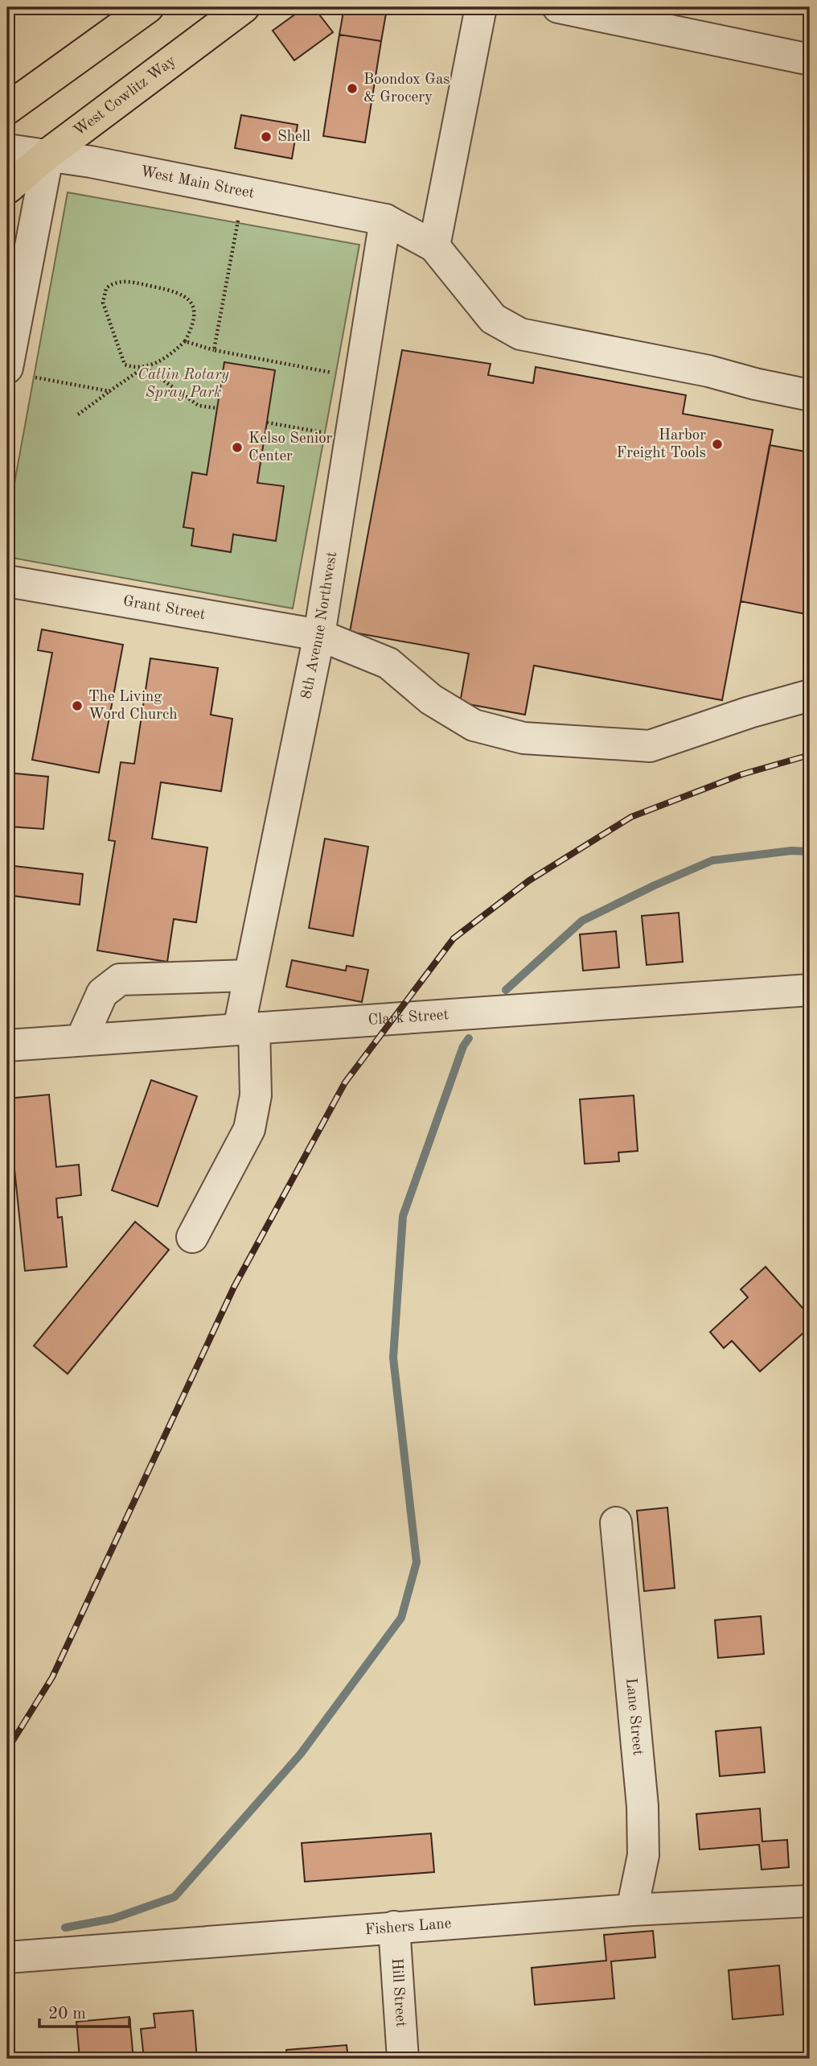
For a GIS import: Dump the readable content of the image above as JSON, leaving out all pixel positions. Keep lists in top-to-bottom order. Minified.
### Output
{"streets":{"main road":["West Cowlitz Way"],"street":["West Main Street","Grant Street","8th Avenue Northwest","Clark Street","Lane Street","Fishers Lane","Hill Street"]},"crossings":[["West Cowlitz Way","West Main Street"],["West Main Street","8th Avenue Northwest"],["Grant Street","8th Avenue Northwest"],["8th Avenue Northwest","Clark Street"],["Lane Street","Fishers Lane"],["Fishers Lane","Hill Street"]],"parks":["Catlin Rotary Spray Park"],"places":["Boondox Gas & Grocery","Shell","Harbor Freight Tools","Kelso Senior Center","The Living Word Church"],"scale_bar":"20 m"}
